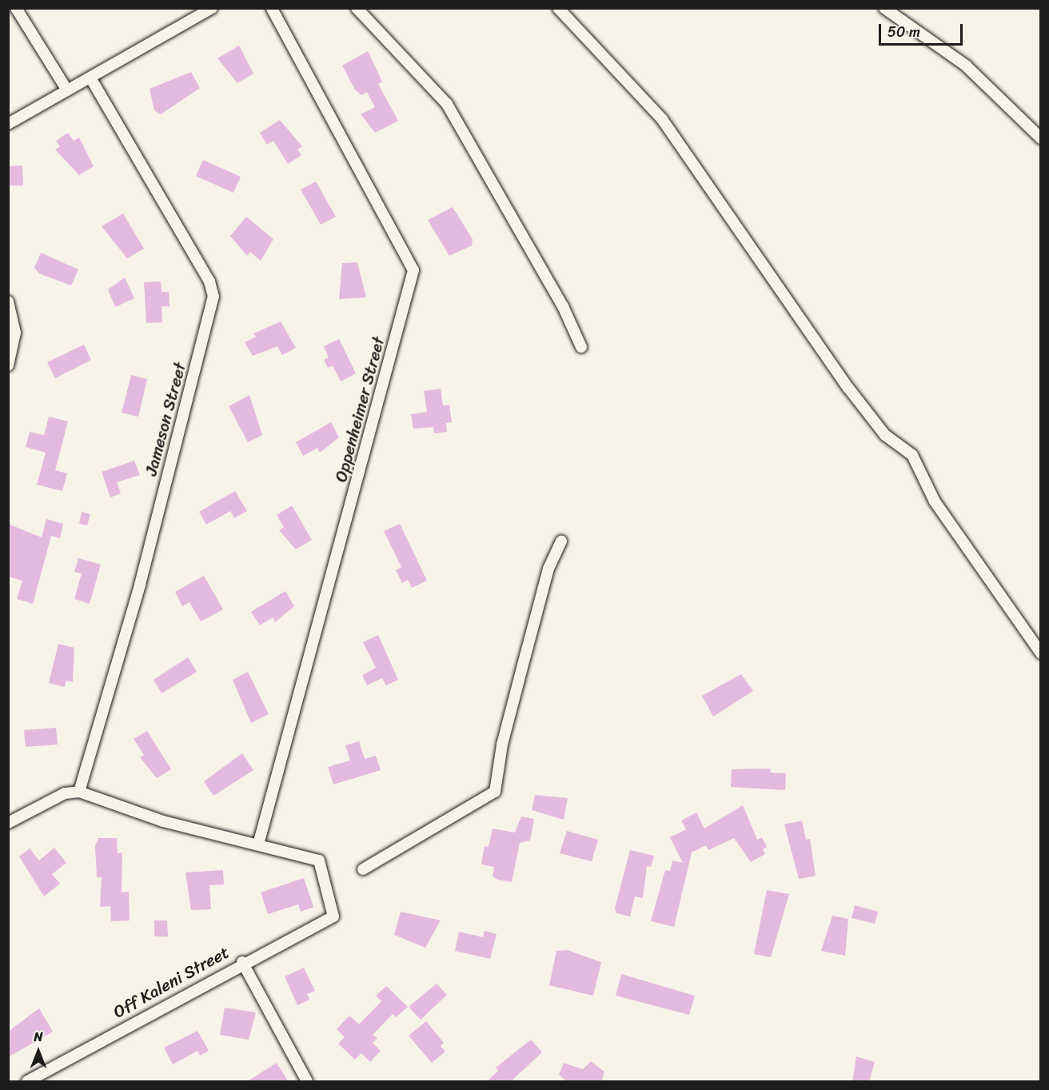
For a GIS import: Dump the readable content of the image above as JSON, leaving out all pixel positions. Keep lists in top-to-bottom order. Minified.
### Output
{"streets":{"street":["Oppenheimer Street","Jameson Street","Off Kaleni Street"]},"crossings":[["Oppenheimer Street","Off Kaleni Street"]],"scale_bar":"50 m","north":"top"}
